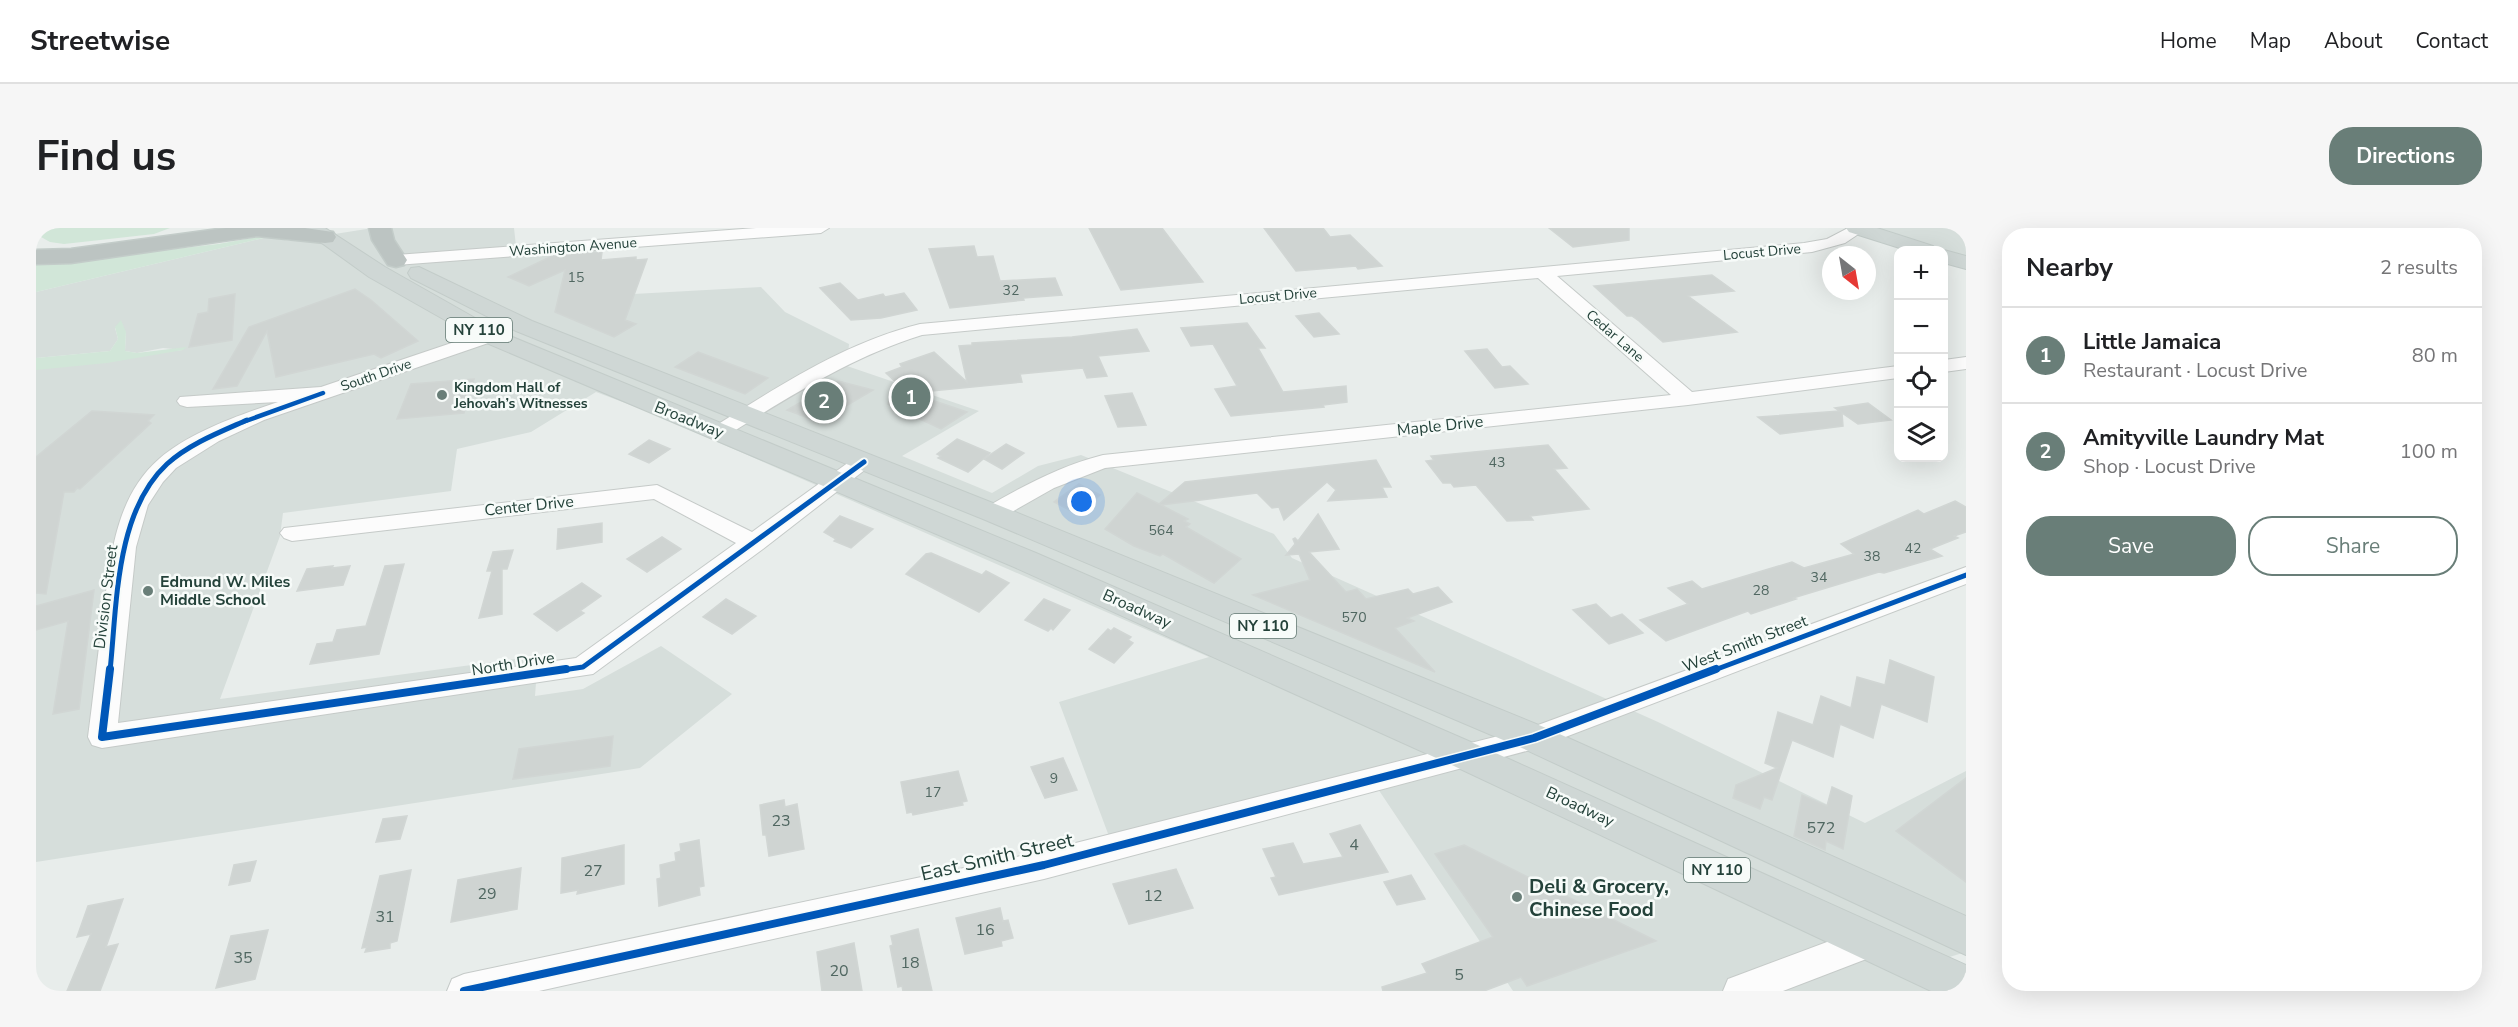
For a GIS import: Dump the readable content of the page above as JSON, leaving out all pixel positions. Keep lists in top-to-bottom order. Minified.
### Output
{"streets":{"main road":["NY 110","Broadway"],"street":["Washington Avenue","Locust Drive","Cedar Lane","South Drive","Maple Drive","Center Drive","Division Street","West Smith Street","North Drive","East Smith Street"]},"crossings":[["Washington Avenue","Broadway"],["Locust Drive","Cedar Lane"],["Locust Drive","Broadway"],["Cedar Lane","Maple Drive"],["South Drive","Broadway"],["South Drive","Division Street"],["Broadway","Maple Drive"],["Broadway","West Smith Street"],["Broadway","North Drive"],["Broadway","East Smith Street"],["Center Drive","North Drive"],["Division Street","North Drive"],["West Smith Street","East Smith Street"]],"places":["Kingdom Hall of Jehovah’s Witnesses","Edmund W. Miles Middle School","Deli & Grocery, Chinese Food"],"house_numbers":["15","32","43","564","42","38","34","28","570","9","17","23","572","4","27","29","12","31","16","35","18","20","5"],"north":"bottom right","page":{"header":"Streetwise","nav":["Home","Map","About","Contact"],"buttons":["Directions",["Save","Share"]],"title":"Find us","heading":["Nearby","2 results"],"map_buttons":["+","−"],"list":[{"mark":"1","name":"Little Jamaica","note":"Restaurant · Locust Drive","value":"80 m"},{"mark":"2","name":"Amityville Laundry Mat","note":"Shop · Locust Drive","value":"100 m"}],"pins":["1","2"]}}
